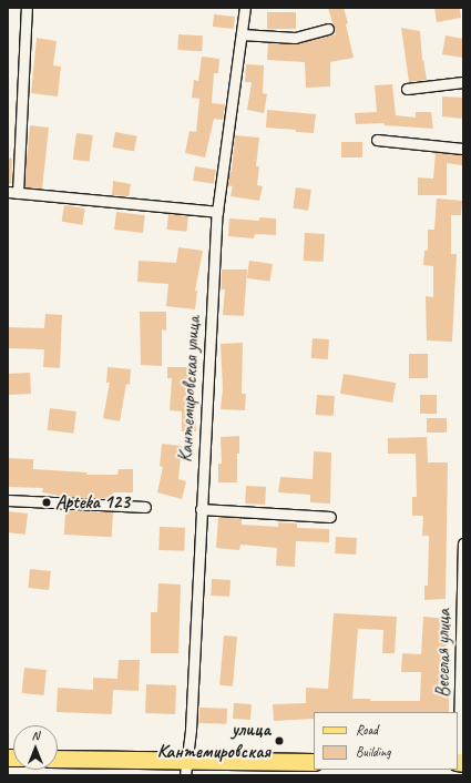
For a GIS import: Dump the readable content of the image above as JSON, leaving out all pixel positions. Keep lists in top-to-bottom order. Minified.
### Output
{"streets":{"street":["Кантемировская улица","Веселая улица"]},"places":["Apteka 123","улица Кантемировская"],"legend":["Road","Building"],"north":"top"}
